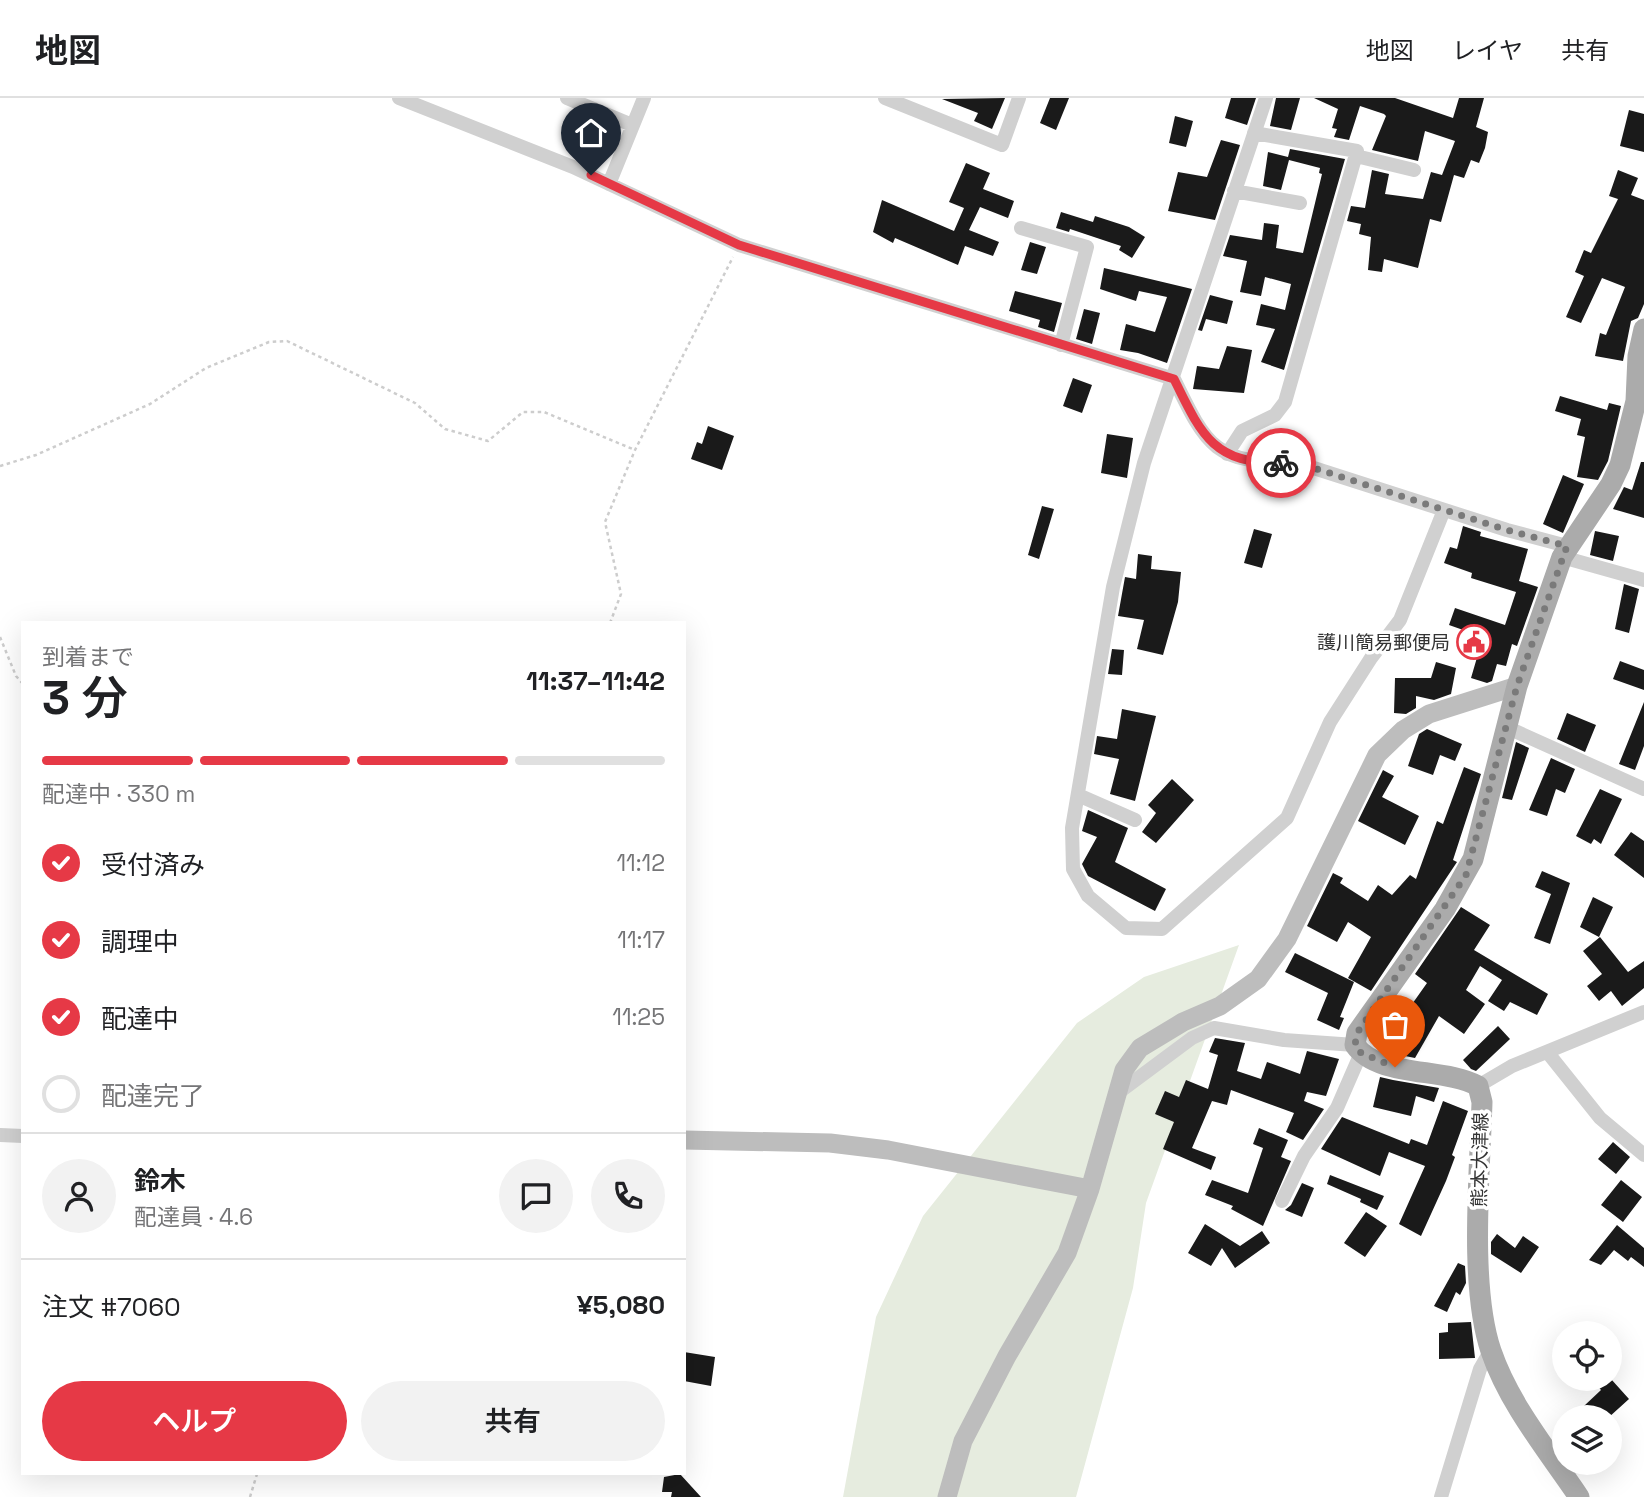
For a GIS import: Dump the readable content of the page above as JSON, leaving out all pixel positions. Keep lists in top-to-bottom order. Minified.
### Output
{"streets":{"main road":["熊本大津線"]},"places":{"public building":["護川簡易郵便局"]},"page":{"header":"地図","nav":["地図","レイヤ","共有"],"heading":["3 分","到着まで","11:37–11:42"],"panel":["鈴木","配達員 · 4.6","注文 #7060","¥5,080"],"bar":"配達中 · 330 m","list":[["受付済み","11:12"],["調理中","11:17"],["配達中","11:25"],"配達完了"],"buttons":["ヘルプ","共有"]}}
